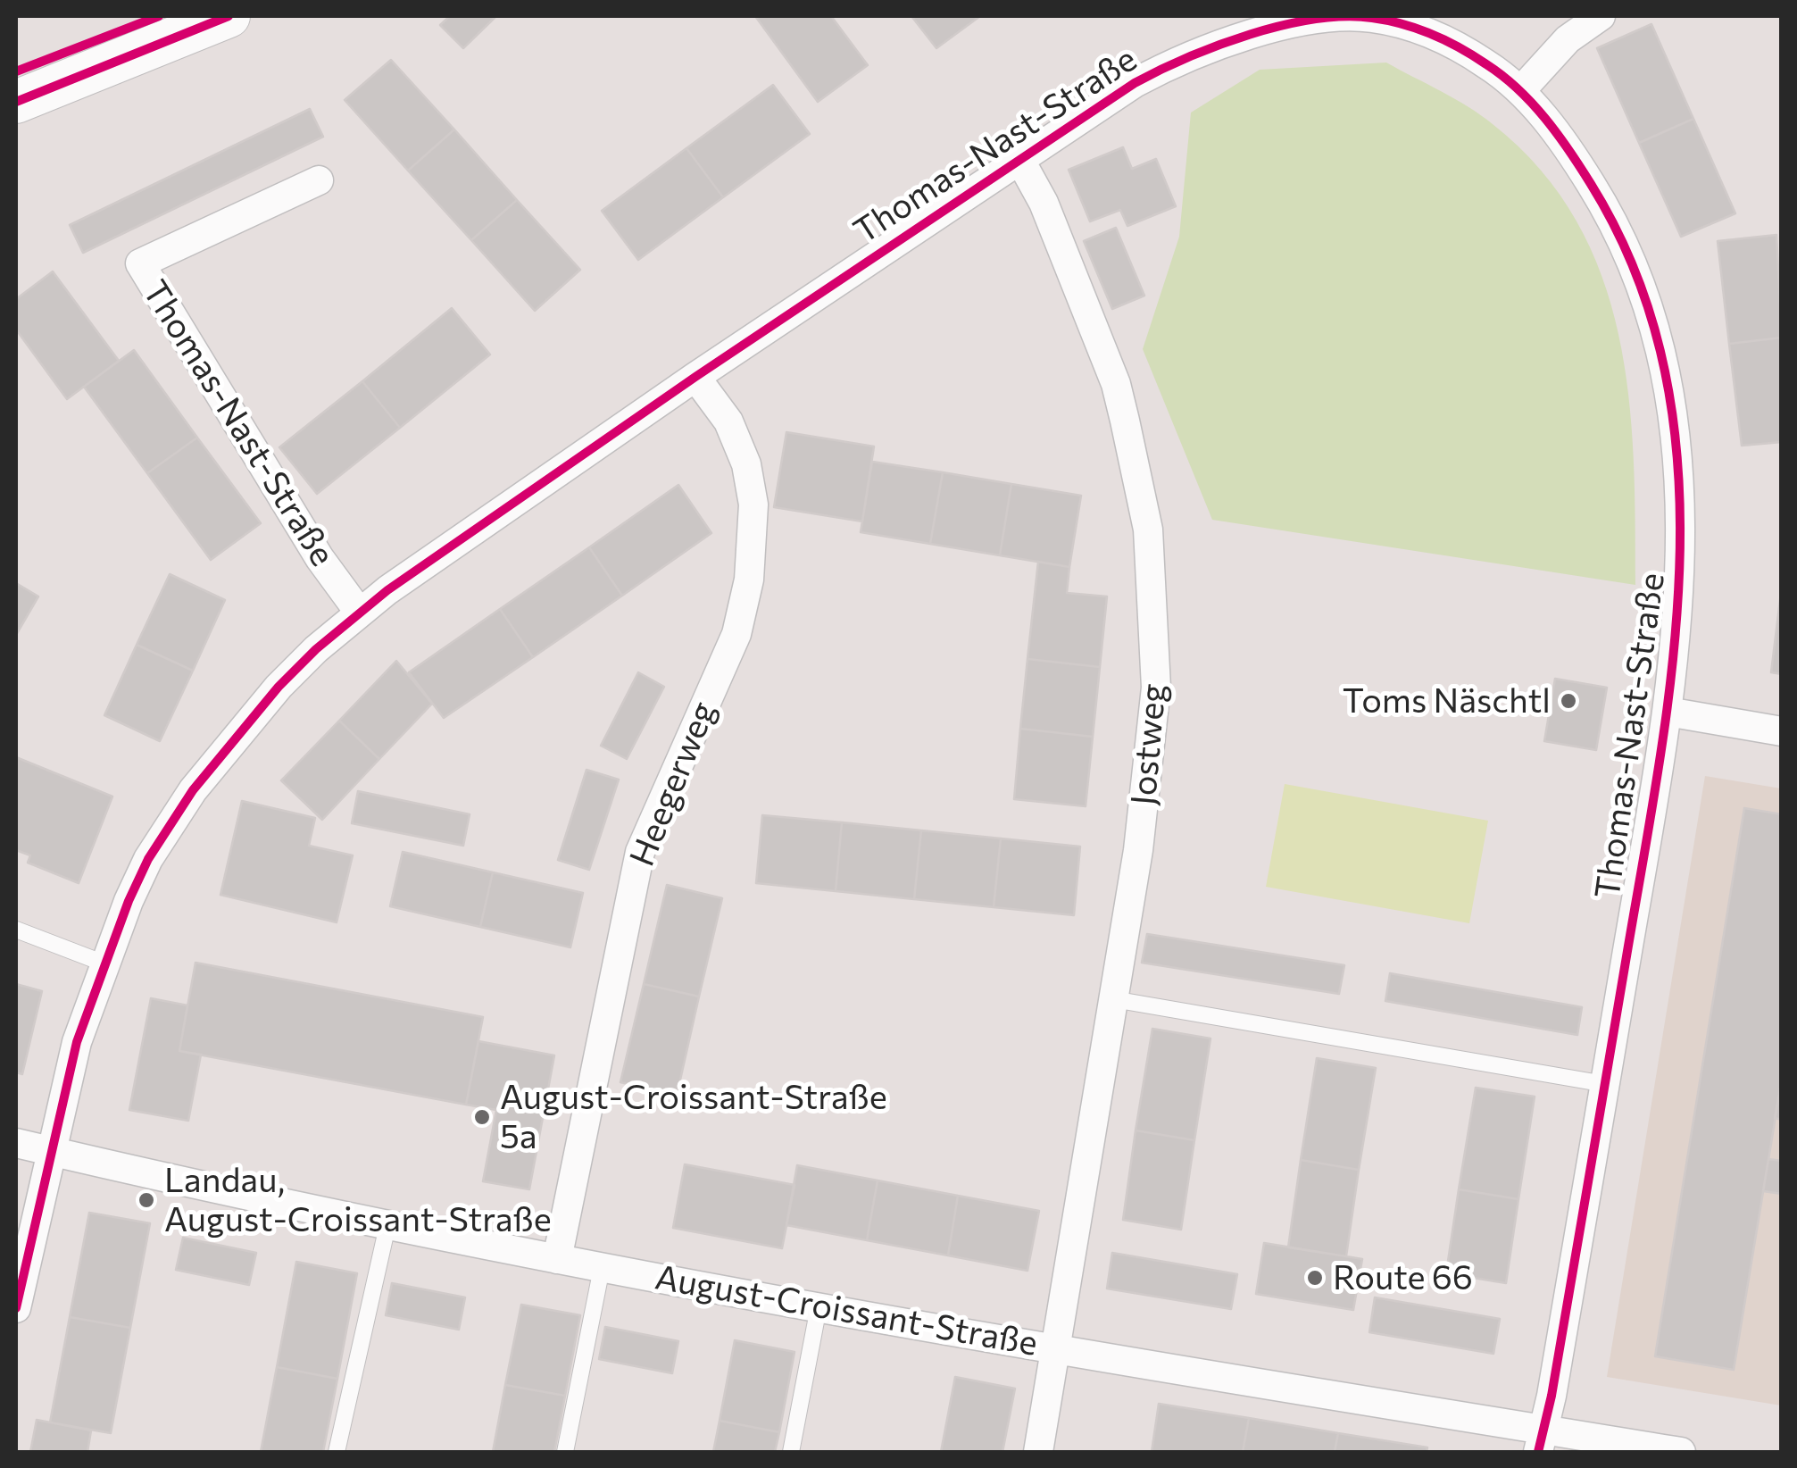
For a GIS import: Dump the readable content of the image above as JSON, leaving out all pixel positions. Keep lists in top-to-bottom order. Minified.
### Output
{"streets":{"street":["Thomas-Nast-Straße","Jostweg","Heegerweg","August-Croissant-Straße"]},"crossings":[["Thomas-Nast-Straße","Jostweg"],["Thomas-Nast-Straße","Heegerweg"],["Thomas-Nast-Straße","August-Croissant-Straße"],["Jostweg","August-Croissant-Straße"],["Heegerweg","August-Croissant-Straße"]],"places":["Toms Näschtl","August-Croissant-Straße 5a","Landau, August-Croissant-Straße","Route 66"]}
